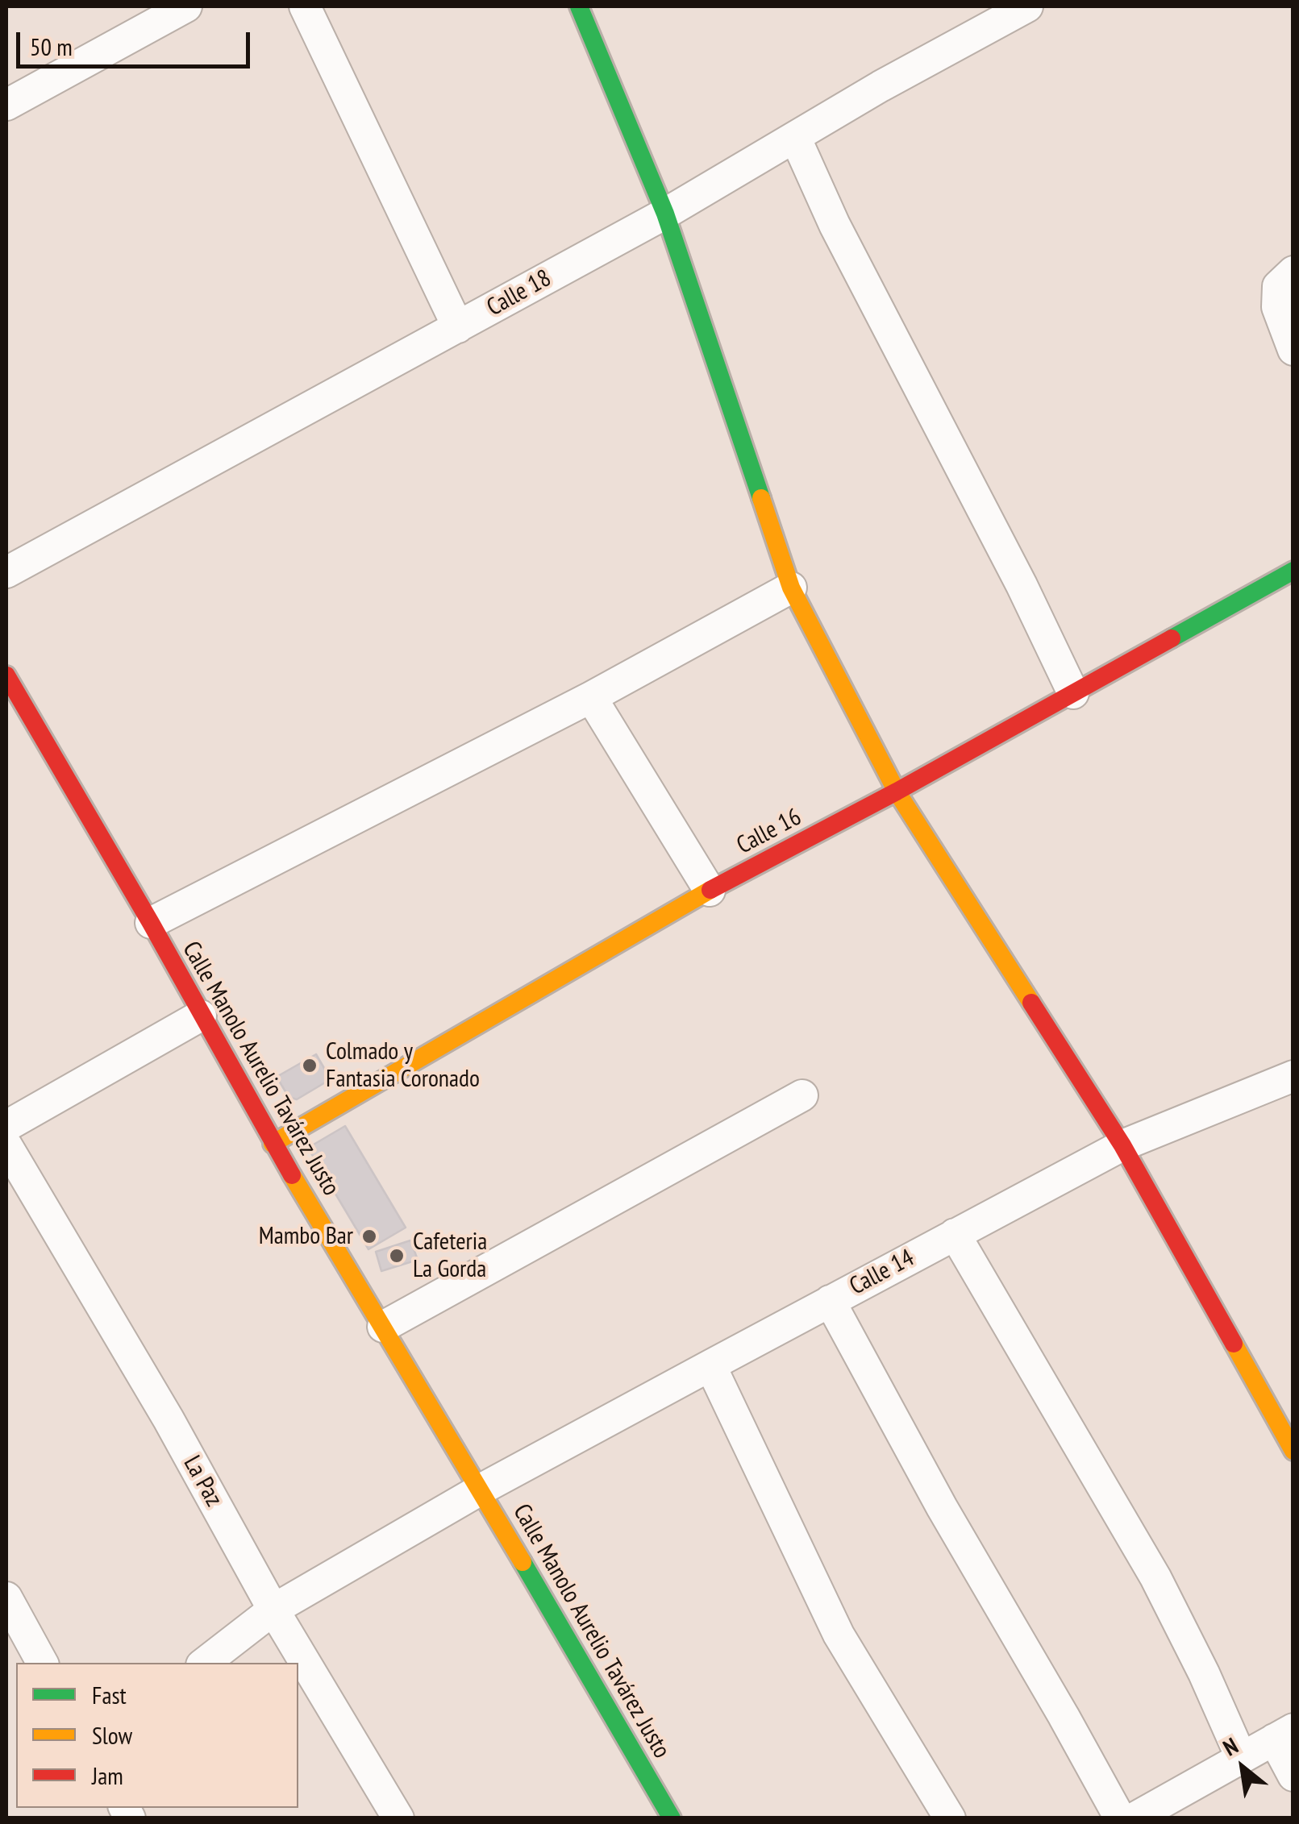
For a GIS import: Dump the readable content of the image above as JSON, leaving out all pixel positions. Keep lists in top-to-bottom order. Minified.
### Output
{"streets":{"street":["Calle 18","Calle 16","Calle Manolo Aurelio Tavárez Justo","Calle 14","La Paz"]},"crossings":[["Calle 16","Calle Manolo Aurelio Tavárez Justo"],["Calle Manolo Aurelio Tavárez Justo","Calle 14"],["Calle 14","La Paz"]],"places":["Colmado y Fantasia Coronado","Mambo Bar","Cafeteria La Gorda"],"legend":["Fast","Slow","Jam"],"scale_bar":"50 m","north":"top left"}
